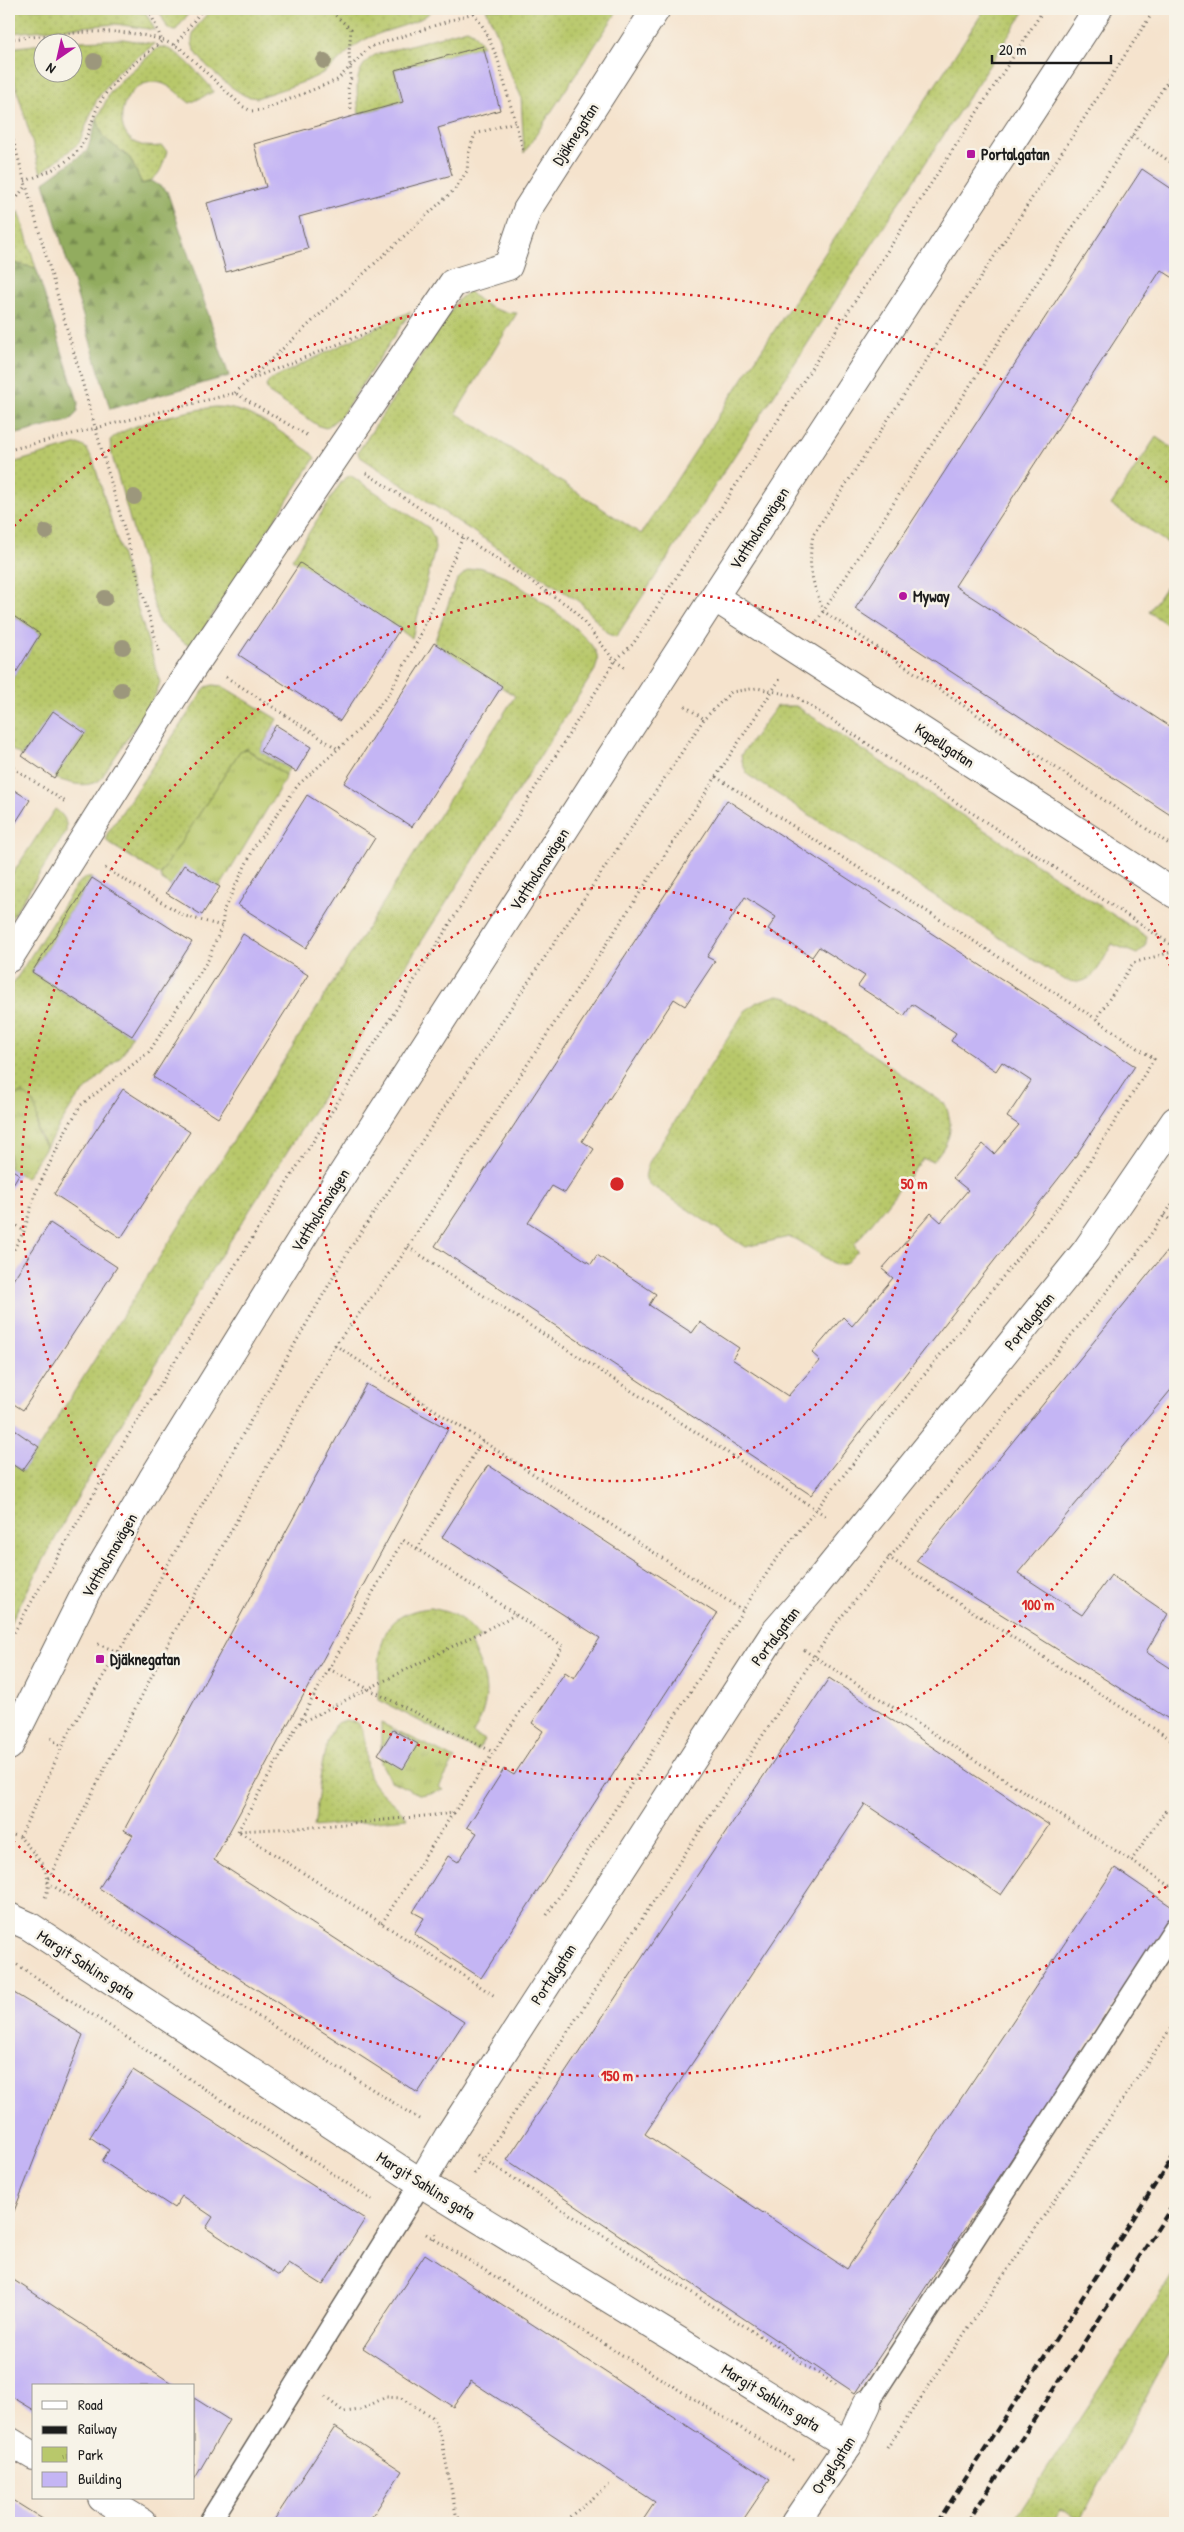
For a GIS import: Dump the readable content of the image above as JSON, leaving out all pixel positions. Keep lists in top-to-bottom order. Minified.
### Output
{"streets":{"street":["Djäknegatan","Vattholmavägen","Kapellgatan","Portalgatan","Margit Sahlins gata","Orgelgatan"]},"crossings":[["Vattholmavägen","Kapellgatan"],["Portalgatan","Margit Sahlins gata"],["Margit Sahlins gata","Orgelgatan"]],"places":{"transit":["Portalgatan","Djäknegatan"],"other":["Myway"]},"legend":["Road","Railway","Park","Building"],"scale_bar":"20 m","north":"bottom left","rings":["50 m","100 m","150 m"]}
